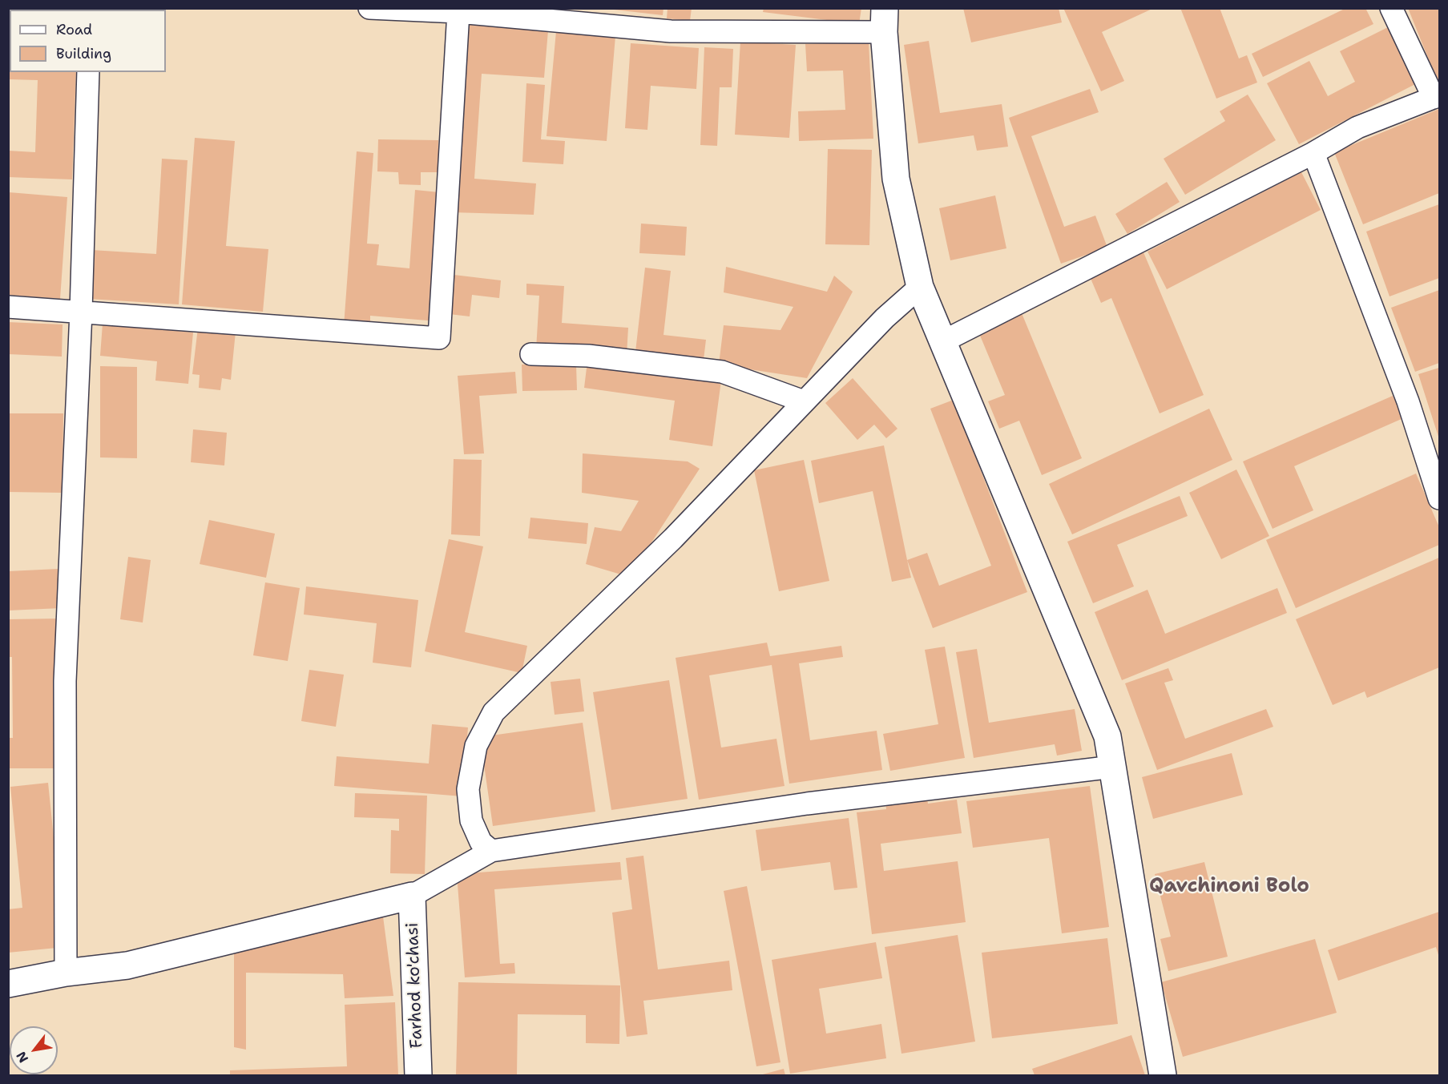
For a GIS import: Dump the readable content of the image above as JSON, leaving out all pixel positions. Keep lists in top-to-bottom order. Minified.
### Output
{"streets":{"street":["Farhod ko'chasi"]},"districts":["Qavchinoni Bolo"],"legend":["Road","Building"],"north":"bottom left"}
